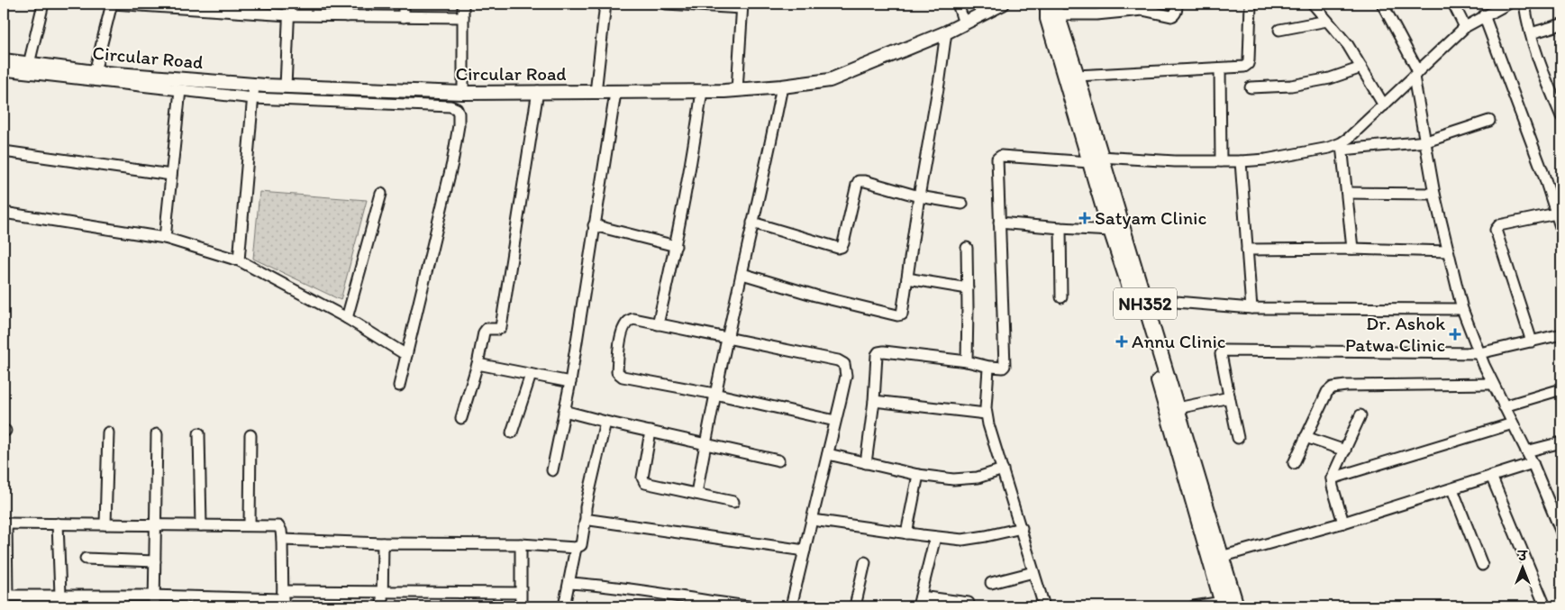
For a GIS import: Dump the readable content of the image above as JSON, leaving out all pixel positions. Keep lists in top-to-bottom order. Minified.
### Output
{"streets":{"highway":["NH352"],"main road":["Circular Road"]},"places":{"health":["Satyam Clinic","Dr. Ashok Patwa Clinic","Annu Clinic"]},"north":"top"}
